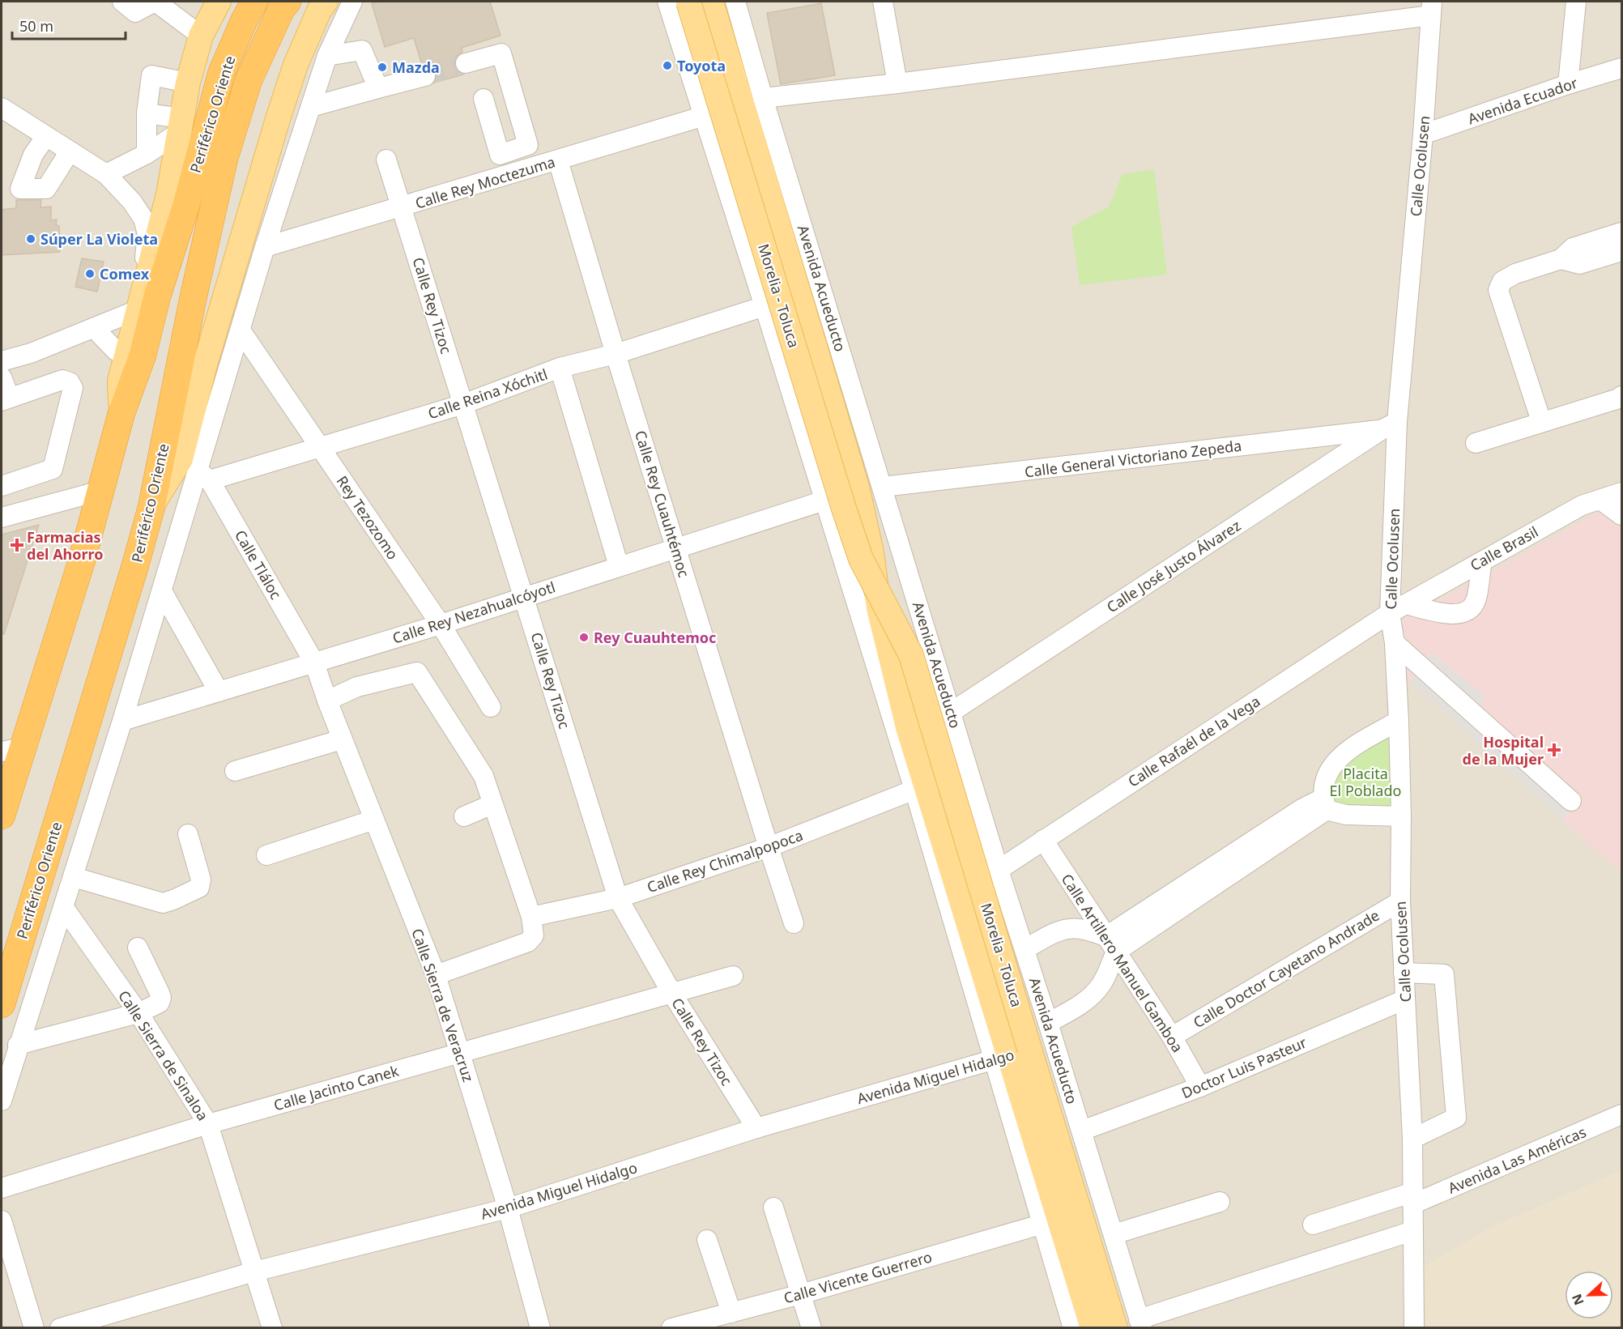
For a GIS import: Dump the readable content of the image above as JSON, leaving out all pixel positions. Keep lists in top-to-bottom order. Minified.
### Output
{"streets":{"highway":["Periférico Oriente"],"main road":["Morelia - Toluca"],"street":["Avenida Ecuador","Calle Ocolusen","Calle Rey Moctezuma","Avenida Acueducto","Calle Rey Tizoc","Calle Reina Xóchitl","Calle General Victoriano Zepeda","Calle Rey Cuauhtémoc","Rey Tezozomo","Calle Brasil","Calle Tláloc","Calle José Justo Álvarez","Calle Rey Nezahualcóyotl","Calle Rafaél de la Vega","Calle Rey Chimalpopoca","Calle Artillero Manuel Gamboa","Calle Doctor Cayetano Andrade","Calle Sierra de Veracruz","Calle Sierra de Sinaloa","Doctor Luis Pasteur","Avenida Miguel Hidalgo","Calle Jacinto Canek","Avenida Las Américas","Calle Vicente Guerrero"]},"crossings":[["Avenida Ecuador","Calle Ocolusen"],["Calle Ocolusen","Calle General Victoriano Zepeda"],["Calle Ocolusen","Calle Brasil"],["Calle Ocolusen","Calle José Justo Álvarez"],["Calle Ocolusen","Calle Rafaél de la Vega"],["Calle Ocolusen","Calle Doctor Cayetano Andrade"],["Calle Ocolusen","Doctor Luis Pasteur"],["Calle Ocolusen","Avenida Las Américas"],["Calle Rey Moctezuma","Calle Rey Tizoc"],["Calle Rey Moctezuma","Calle Rey Cuauhtémoc"],["Avenida Acueducto","Calle General Victoriano Zepeda"],["Avenida Acueducto","Calle José Justo Álvarez"],["Avenida Acueducto","Calle Rafaél de la Vega"],["Avenida Acueducto","Doctor Luis Pasteur"],["Avenida Acueducto","Avenida Miguel Hidalgo"],["Morelia - Toluca","Avenida Miguel Hidalgo"],["Calle Rey Tizoc","Calle Reina Xóchitl"],["Calle Rey Tizoc","Calle Rey Nezahualcóyotl"],["Calle Rey Tizoc","Calle Rey Chimalpopoca"],["Calle Rey Tizoc","Avenida Miguel Hidalgo"],["Calle Rey Tizoc","Calle Jacinto Canek"],["Calle Reina Xóchitl","Calle Rey Cuauhtémoc"],["Calle Reina Xóchitl","Rey Tezozomo"],["Calle Reina Xóchitl","Calle Tláloc"],["Calle General Victoriano Zepeda","Calle José Justo Álvarez"],["Calle Rey Cuauhtémoc","Calle Rey Nezahualcóyotl"],["Calle Rey Cuauhtémoc","Calle Rey Chimalpopoca"],["Rey Tezozomo","Calle Rey Nezahualcóyotl"],["Calle Brasil","Calle Rafaél de la Vega"],["Calle Tláloc","Calle Rey Nezahualcóyotl"],["Calle Tláloc","Calle Sierra de Veracruz"],["Calle Rey Nezahualcóyotl","Calle Sierra de Veracruz"],["Calle Rafaél de la Vega","Calle Artillero Manuel Gamboa"],["Calle Artillero Manuel Gamboa","Calle Doctor Cayetano Andrade"],["Calle Artillero Manuel Gamboa","Doctor Luis Pasteur"],["Calle Artillero Manuel Gamboa","Avenida Miguel Hidalgo"],["Calle Sierra de Veracruz","Avenida Miguel Hidalgo"],["Calle Sierra de Veracruz","Calle Jacinto Canek"],["Calle Sierra de Sinaloa","Avenida Miguel Hidalgo"],["Calle Sierra de Sinaloa","Calle Jacinto Canek"]],"parks":["Placita El Poblado"],"places":{"other":["Toyota","Mazda","Súper La Violeta","Comex","Rey Cuauhtemoc"],"health":["Farmacias del Ahorro","Hospital de la Mujer"]},"scale_bar":"50 m","north":"left"}
